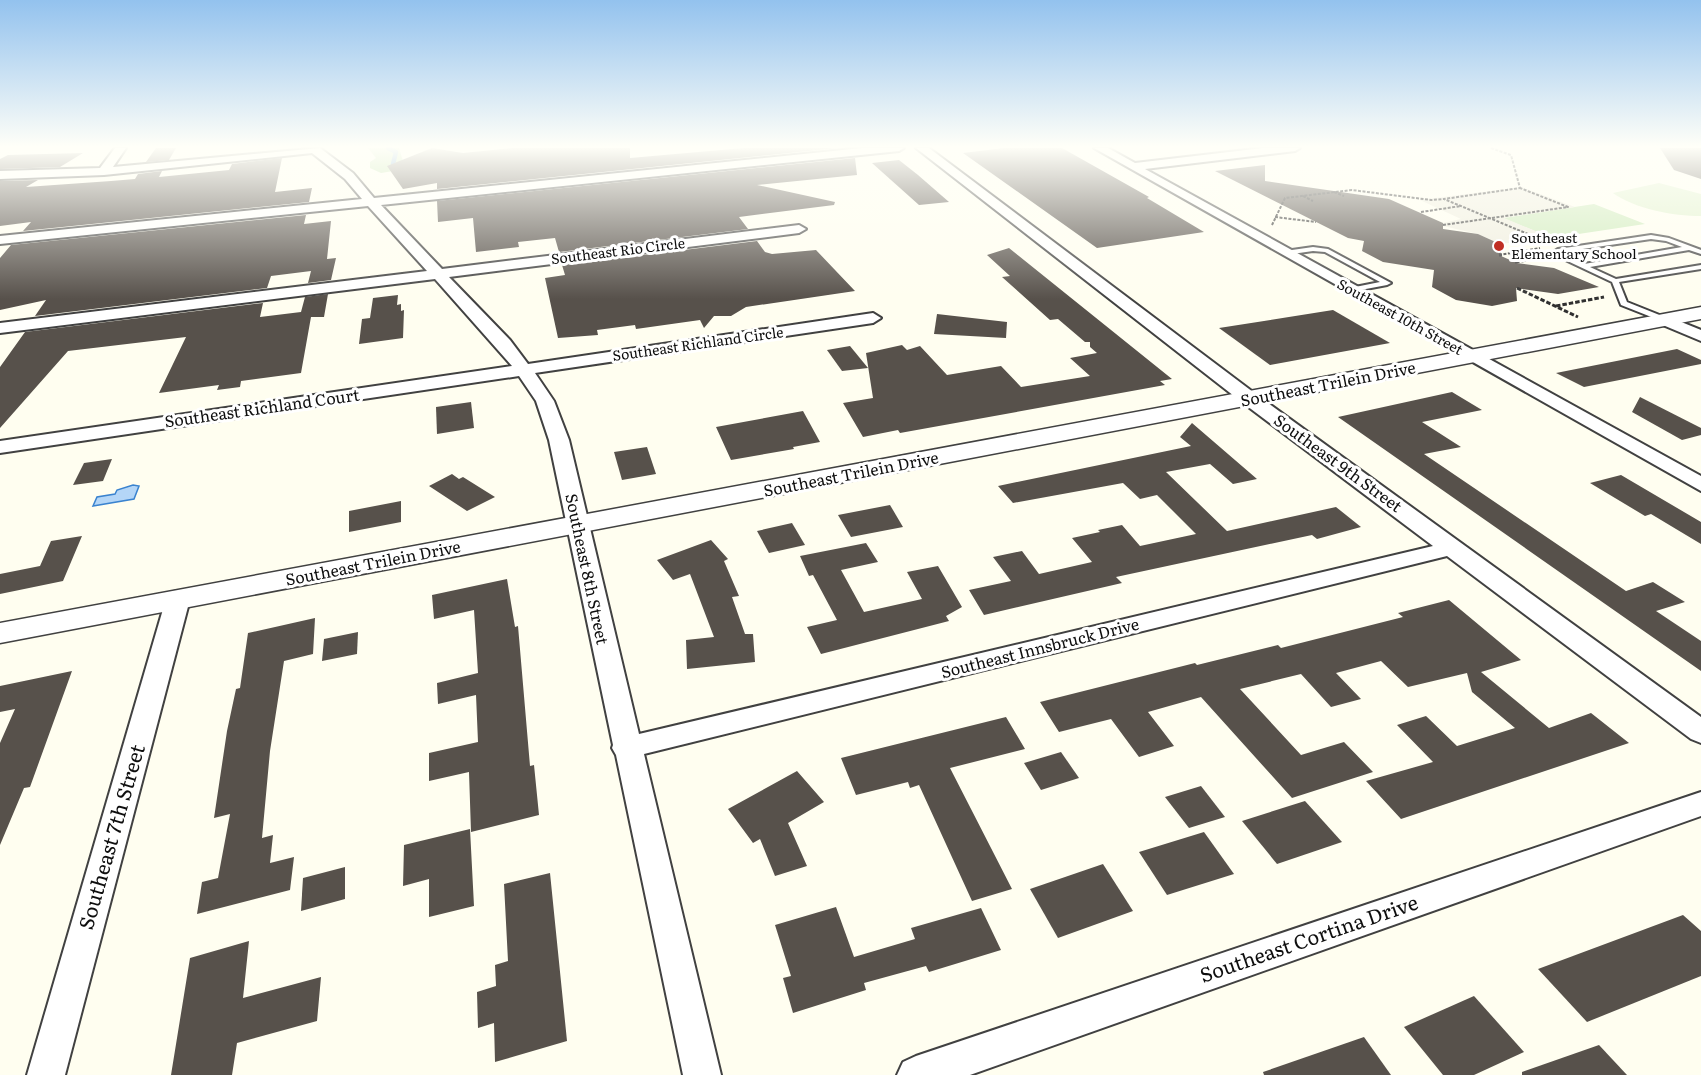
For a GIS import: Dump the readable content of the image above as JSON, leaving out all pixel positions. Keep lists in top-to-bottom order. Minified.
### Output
{"streets":{"street":["Southeast Rio Circle","Southeast 10th Street","Southeast Richland Circle","Southeast Trilein Drive","Southeast Richland Court","Southeast 9th Street","Southeast 8th Street","Southeast Innsbruck Drive","Southeast 7th Street","Southeast Cortina Drive"]},"crossings":[["Southeast Rio Circle","Southeast 8th Street"],["Southeast 10th Street","Southeast Trilein Drive"],["Southeast Richland Circle","Southeast Richland Court"],["Southeast Richland Circle","Southeast 8th Street"],["Southeast Trilein Drive","Southeast 9th Street"],["Southeast Trilein Drive","Southeast 8th Street"],["Southeast Trilein Drive","Southeast 7th Street"],["Southeast Richland Court","Southeast 8th Street"],["Southeast 9th Street","Southeast Innsbruck Drive"],["Southeast 8th Street","Southeast Innsbruck Drive"]],"places":["Southeast Elementary School"]}
